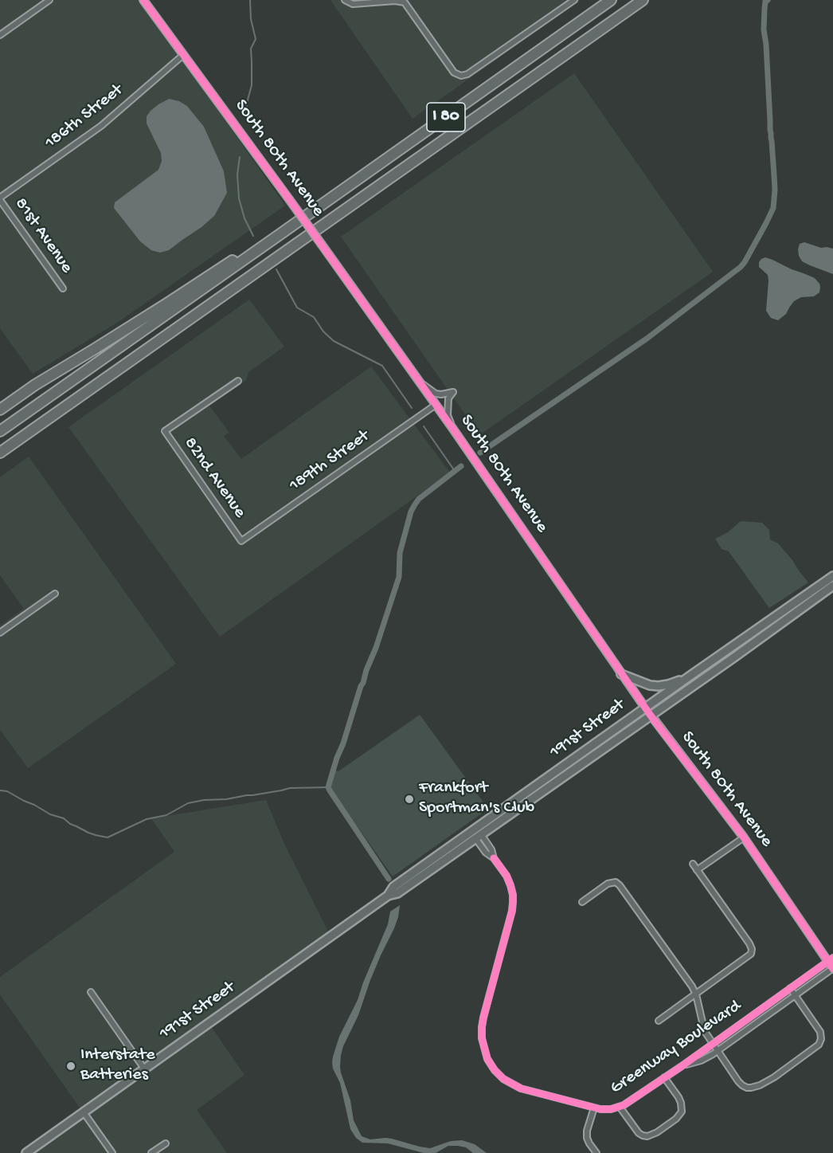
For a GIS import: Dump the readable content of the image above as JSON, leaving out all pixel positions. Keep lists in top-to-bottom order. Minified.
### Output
{"streets":{"highway":["I 80"],"main road":["191st Street"],"street":["186th Street","South 80th Avenue","81st Avenue","189th Street","82nd Avenue","Greenway Boulevard"]},"crossings":[["186th Street","South 80th Avenue"],["186th Street","81st Avenue"],["South 80th Avenue","189th Street"],["South 80th Avenue","191st Street"],["South 80th Avenue","Greenway Boulevard"],["189th Street","82nd Avenue"],["191st Street","Greenway Boulevard"]],"places":["Frankfort Sportman's Club","Interstate Batteries"]}
